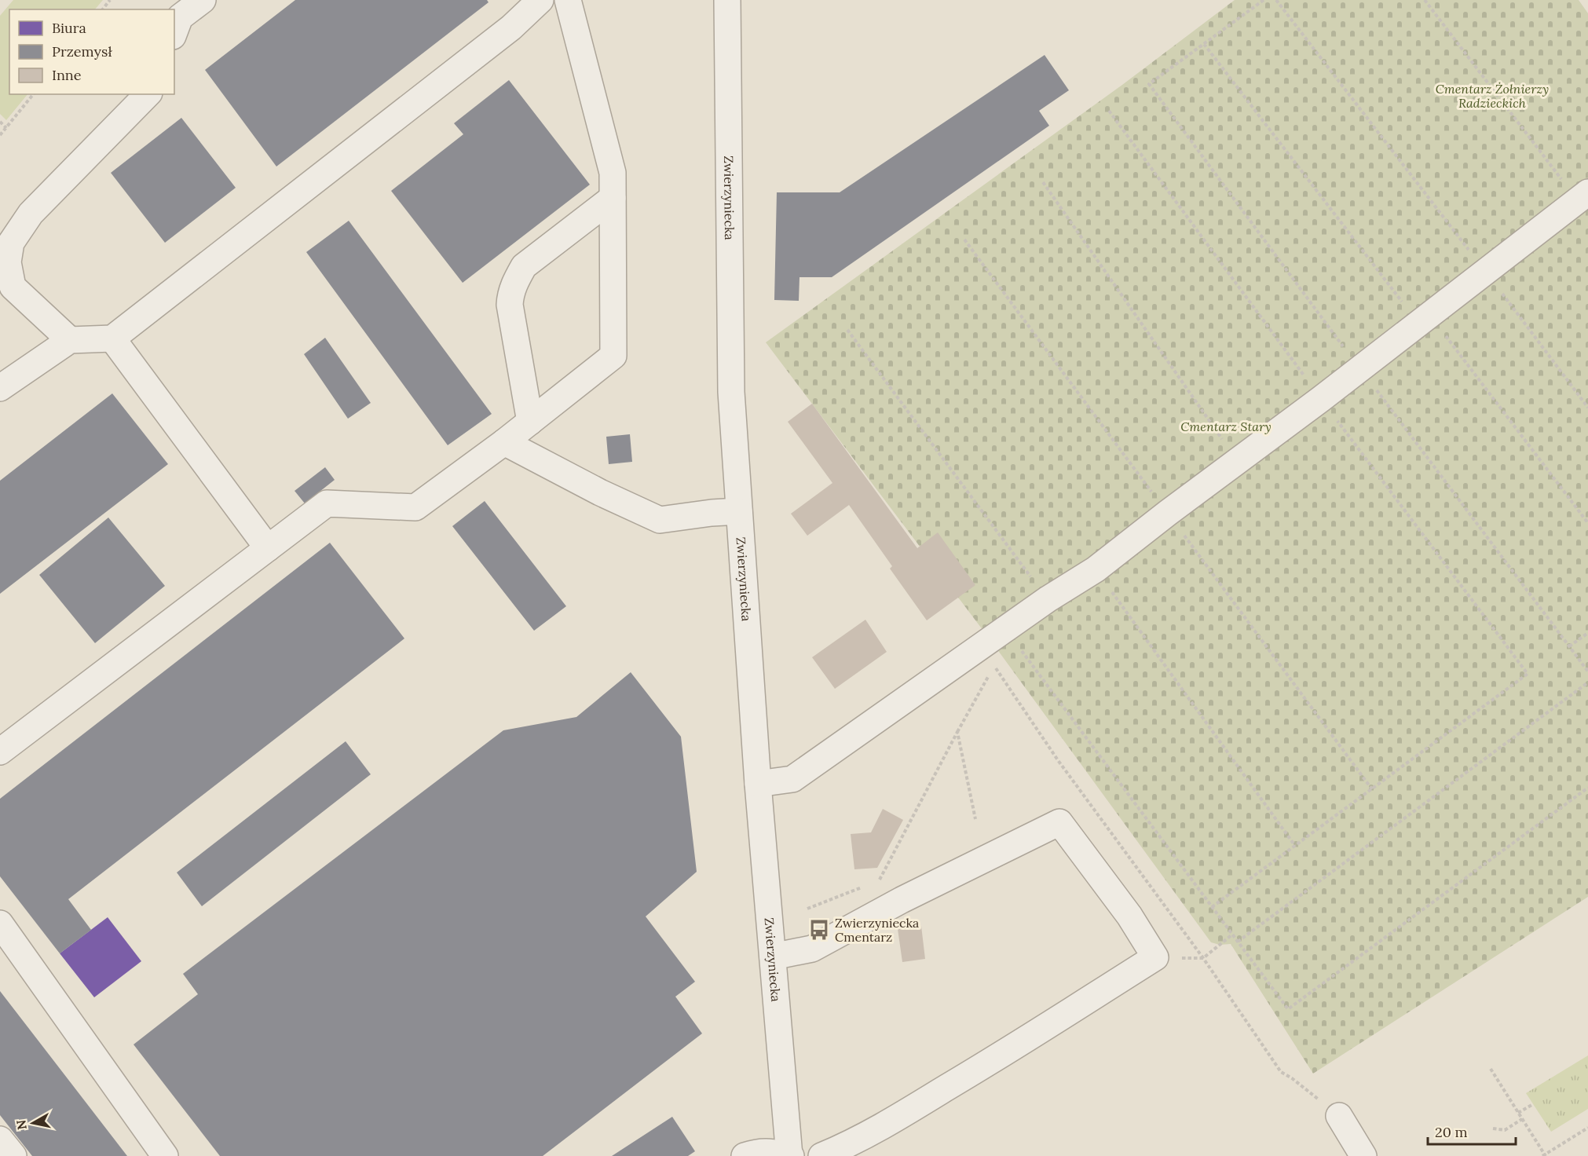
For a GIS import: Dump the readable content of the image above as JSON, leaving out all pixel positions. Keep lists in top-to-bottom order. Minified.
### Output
{"streets":{"street":["Zwierzyniecka"]},"parks":["Cmentarz Żołnierzy Radzieckich","Cmentarz Stary"],"places":{"bus stop":["Zwierzyniecka Cmentarz"]},"legend":["Biura","Przemysł","Inne"],"scale_bar":"20 m","north":"left"}
